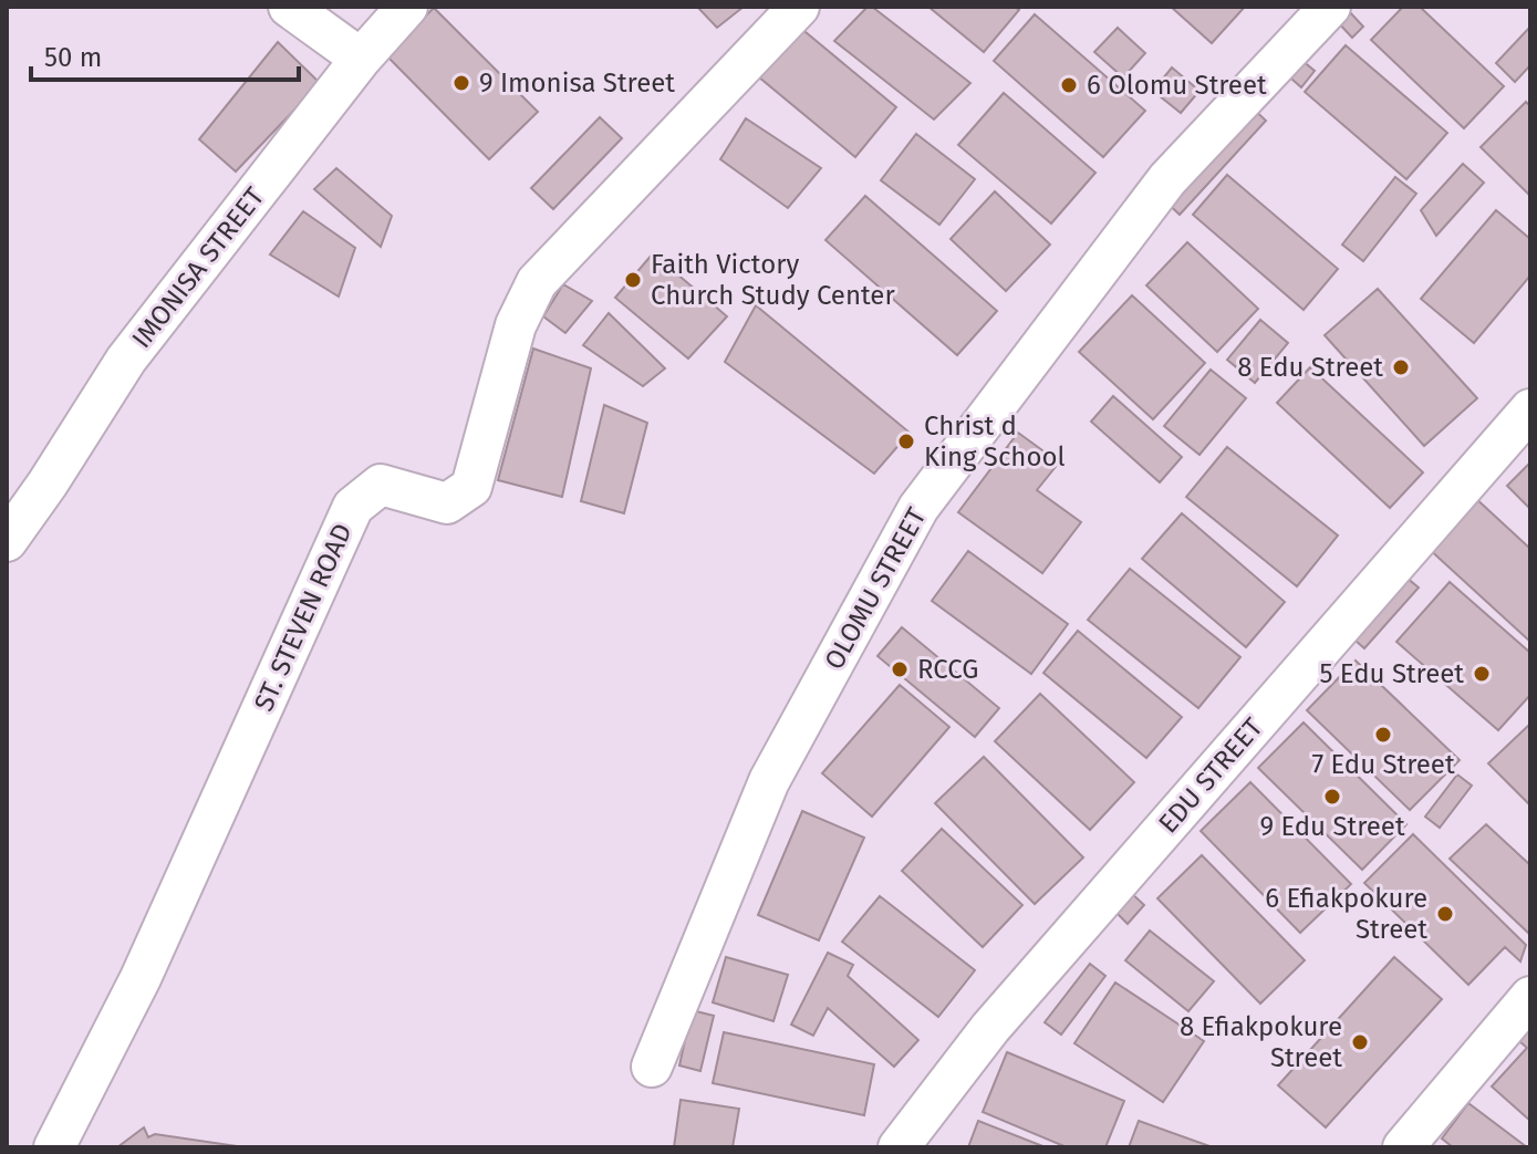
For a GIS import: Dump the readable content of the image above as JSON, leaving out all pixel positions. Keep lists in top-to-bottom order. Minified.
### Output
{"streets":{"street":["IMONISA STREET","OLOMU STREET","ST. STEVEN ROAD","EDU STREET"]},"places":["9 Imonisa Street","6 Olomu Street","Faith Victory Church Study Center","8 Edu Street","Christ d King School","RCCG","5 Edu Street","7 Edu Street","9 Edu Street","6 Efiakpokure Street","8 Efiakpokure Street"],"scale_bar":"50 m"}
